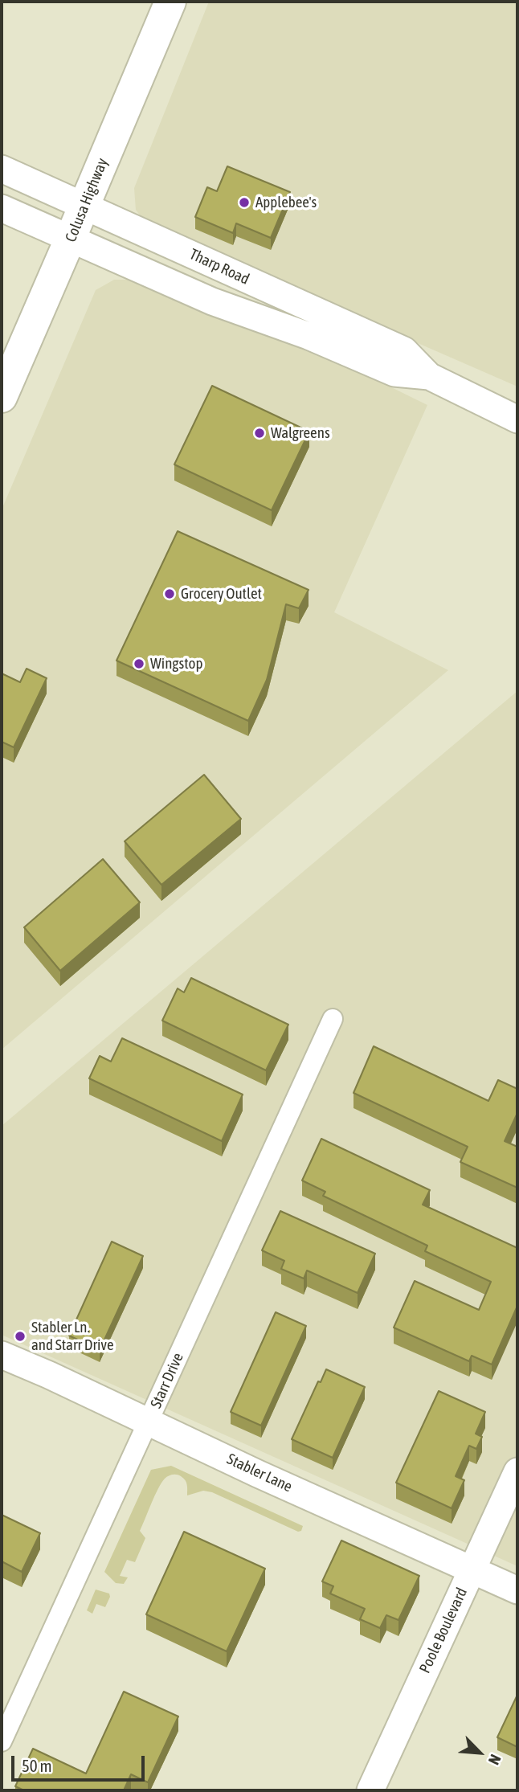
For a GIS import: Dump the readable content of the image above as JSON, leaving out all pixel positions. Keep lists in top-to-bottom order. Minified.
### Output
{"streets":{"highway":["Colusa Highway"],"street":["Tharp Road","Starr Drive","Stabler Lane","Poole Boulevard"]},"crossings":[["Colusa Highway","Tharp Road"],["Starr Drive","Stabler Lane"],["Stabler Lane","Poole Boulevard"]],"places":["Applebee's","Walgreens","Grocery Outlet","Wingstop","Stabler Ln. and Starr Drive"],"scale_bar":"50 m","north":"bottom right"}
